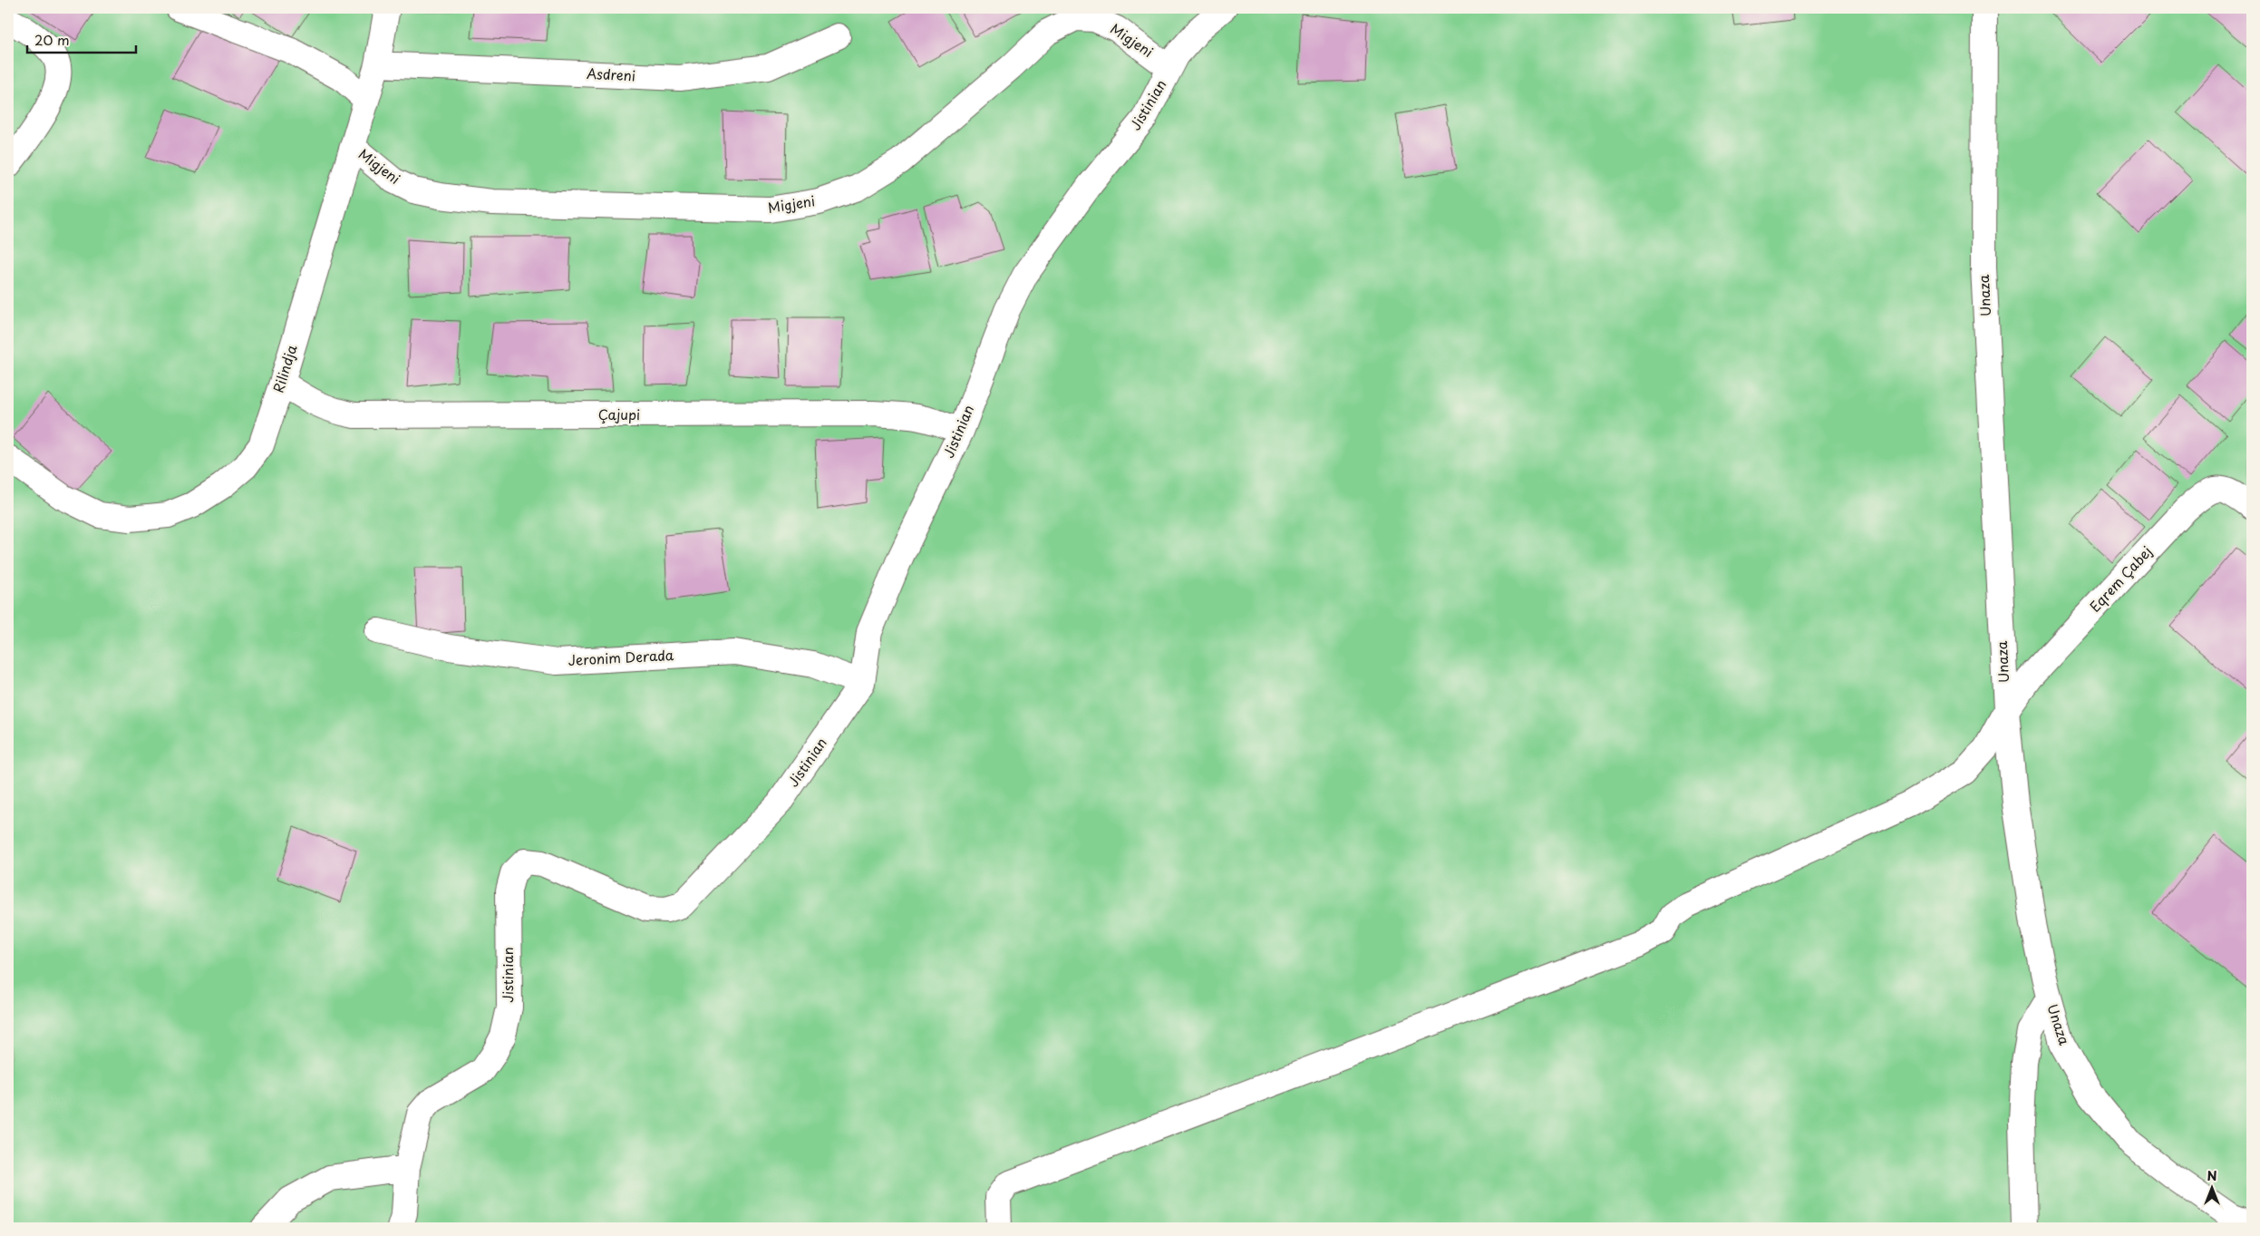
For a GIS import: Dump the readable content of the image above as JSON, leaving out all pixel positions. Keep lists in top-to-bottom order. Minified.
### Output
{"streets":{"street":["Migjeni","Asdreni","Jistinian","Unaza","Rilindja","Çajupi","Eqrem Çabej","Jeronim Derada"]},"crossings":[["Migjeni","Jistinian"],["Migjeni","Rilindja"],["Asdreni","Rilindja"],["Jistinian","Çajupi"],["Jistinian","Jeronim Derada"],["Unaza","Eqrem Çabej"],["Rilindja","Çajupi"]],"scale_bar":"20 m","north":"top"}
